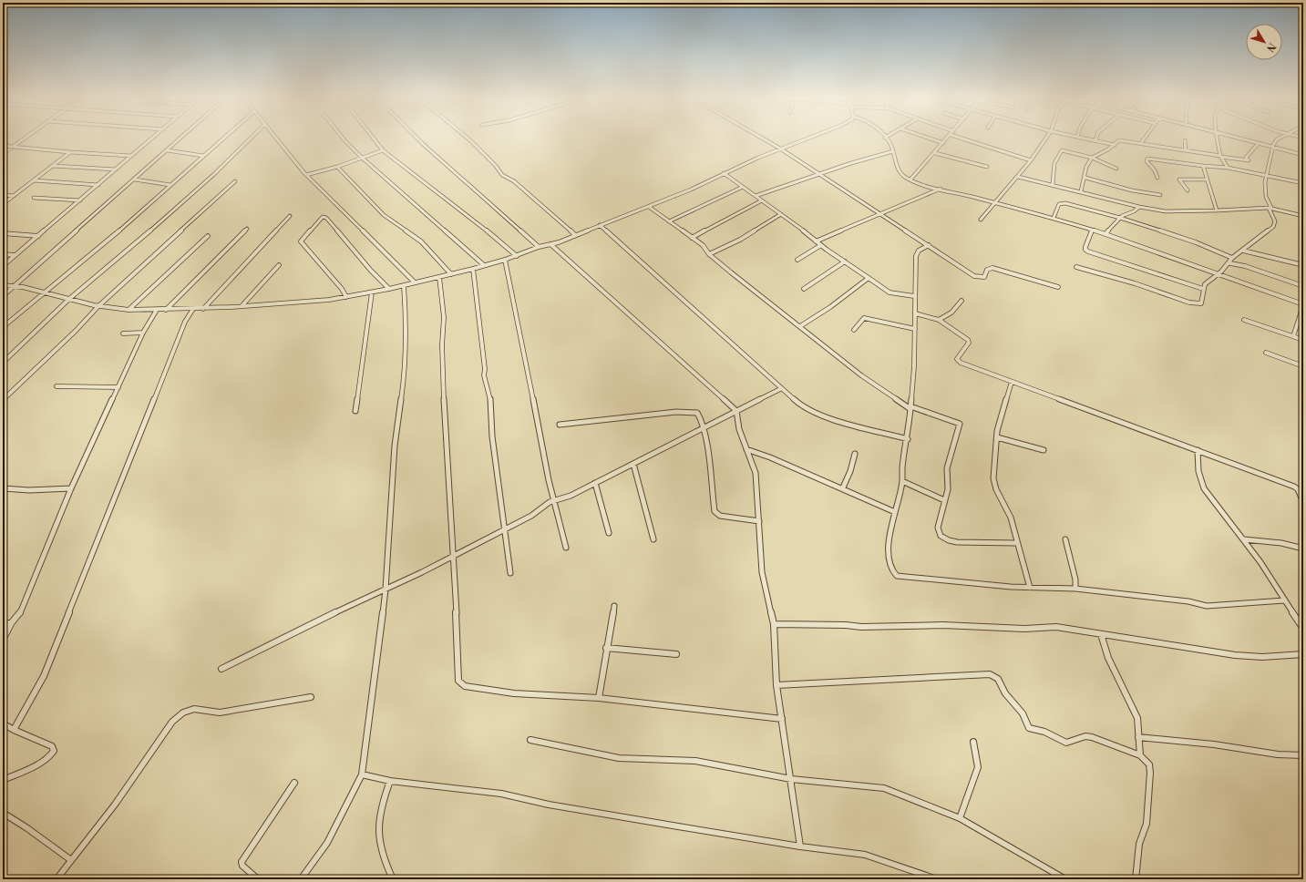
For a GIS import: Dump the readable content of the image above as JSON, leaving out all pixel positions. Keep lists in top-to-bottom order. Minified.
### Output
{"north":"bottom right"}
